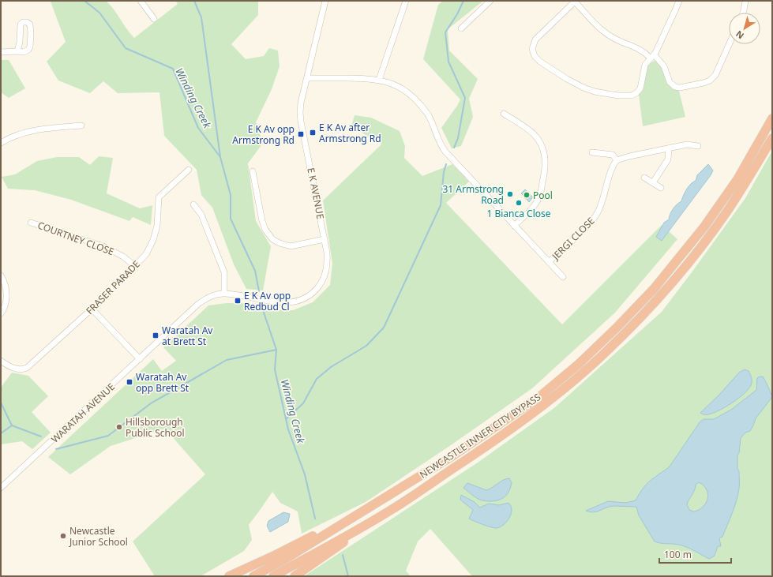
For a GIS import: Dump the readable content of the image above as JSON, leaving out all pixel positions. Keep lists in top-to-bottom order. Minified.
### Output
{"streets":{"highway":["NEWCASTLE INNER CITY BYPASS"],"street":["E K AVENUE","COURTNEY CLOSE","JERGI CLOSE","FRASER PARADE","WARATAH AVENUE"]},"crossings":[["E K AVENUE","WARATAH AVENUE"],["COURTNEY CLOSE","FRASER PARADE"]],"water":["Winding Creek"],"places":{"transit":["E K Av after Armstrong Rd","E K Av opp Armstrong Rd","E K Av opp Redbud Cl","Waratah Av at Brett St","Waratah Av opp Brett St"],"other":["31 Armstrong Road","Pool","1 Bianca Close","Hillsborough Public School","Newcastle Junior School"]},"scale_bar":"100 m","north":"bottom left"}
